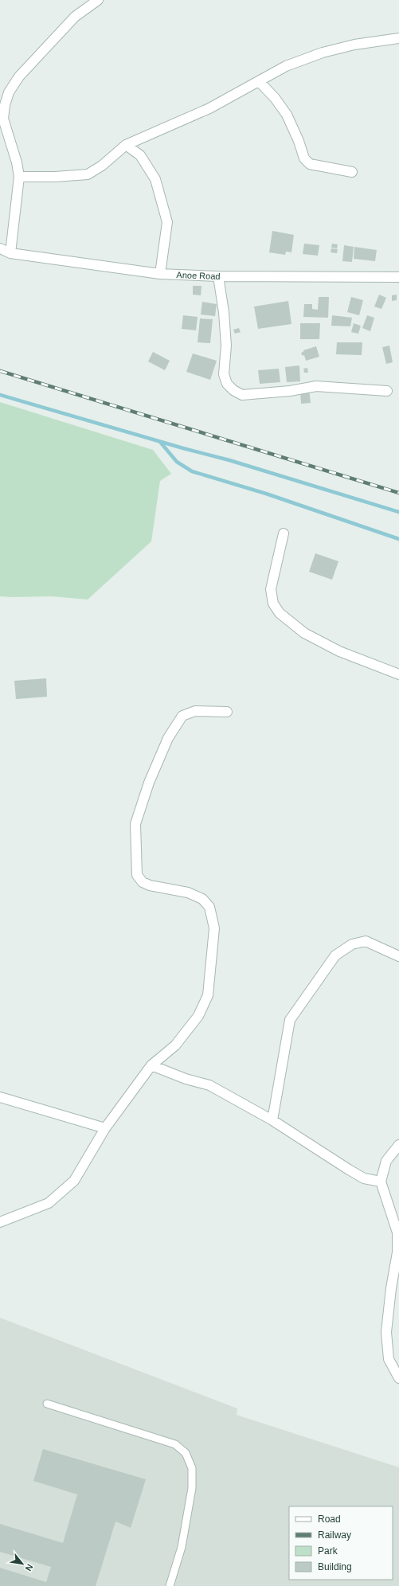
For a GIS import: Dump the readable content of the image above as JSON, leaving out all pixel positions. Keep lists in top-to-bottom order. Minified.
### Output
{"streets":{"street":["Anoe Road"]},"legend":["Road","Railway","Park","Building"],"north":"bottom right"}
